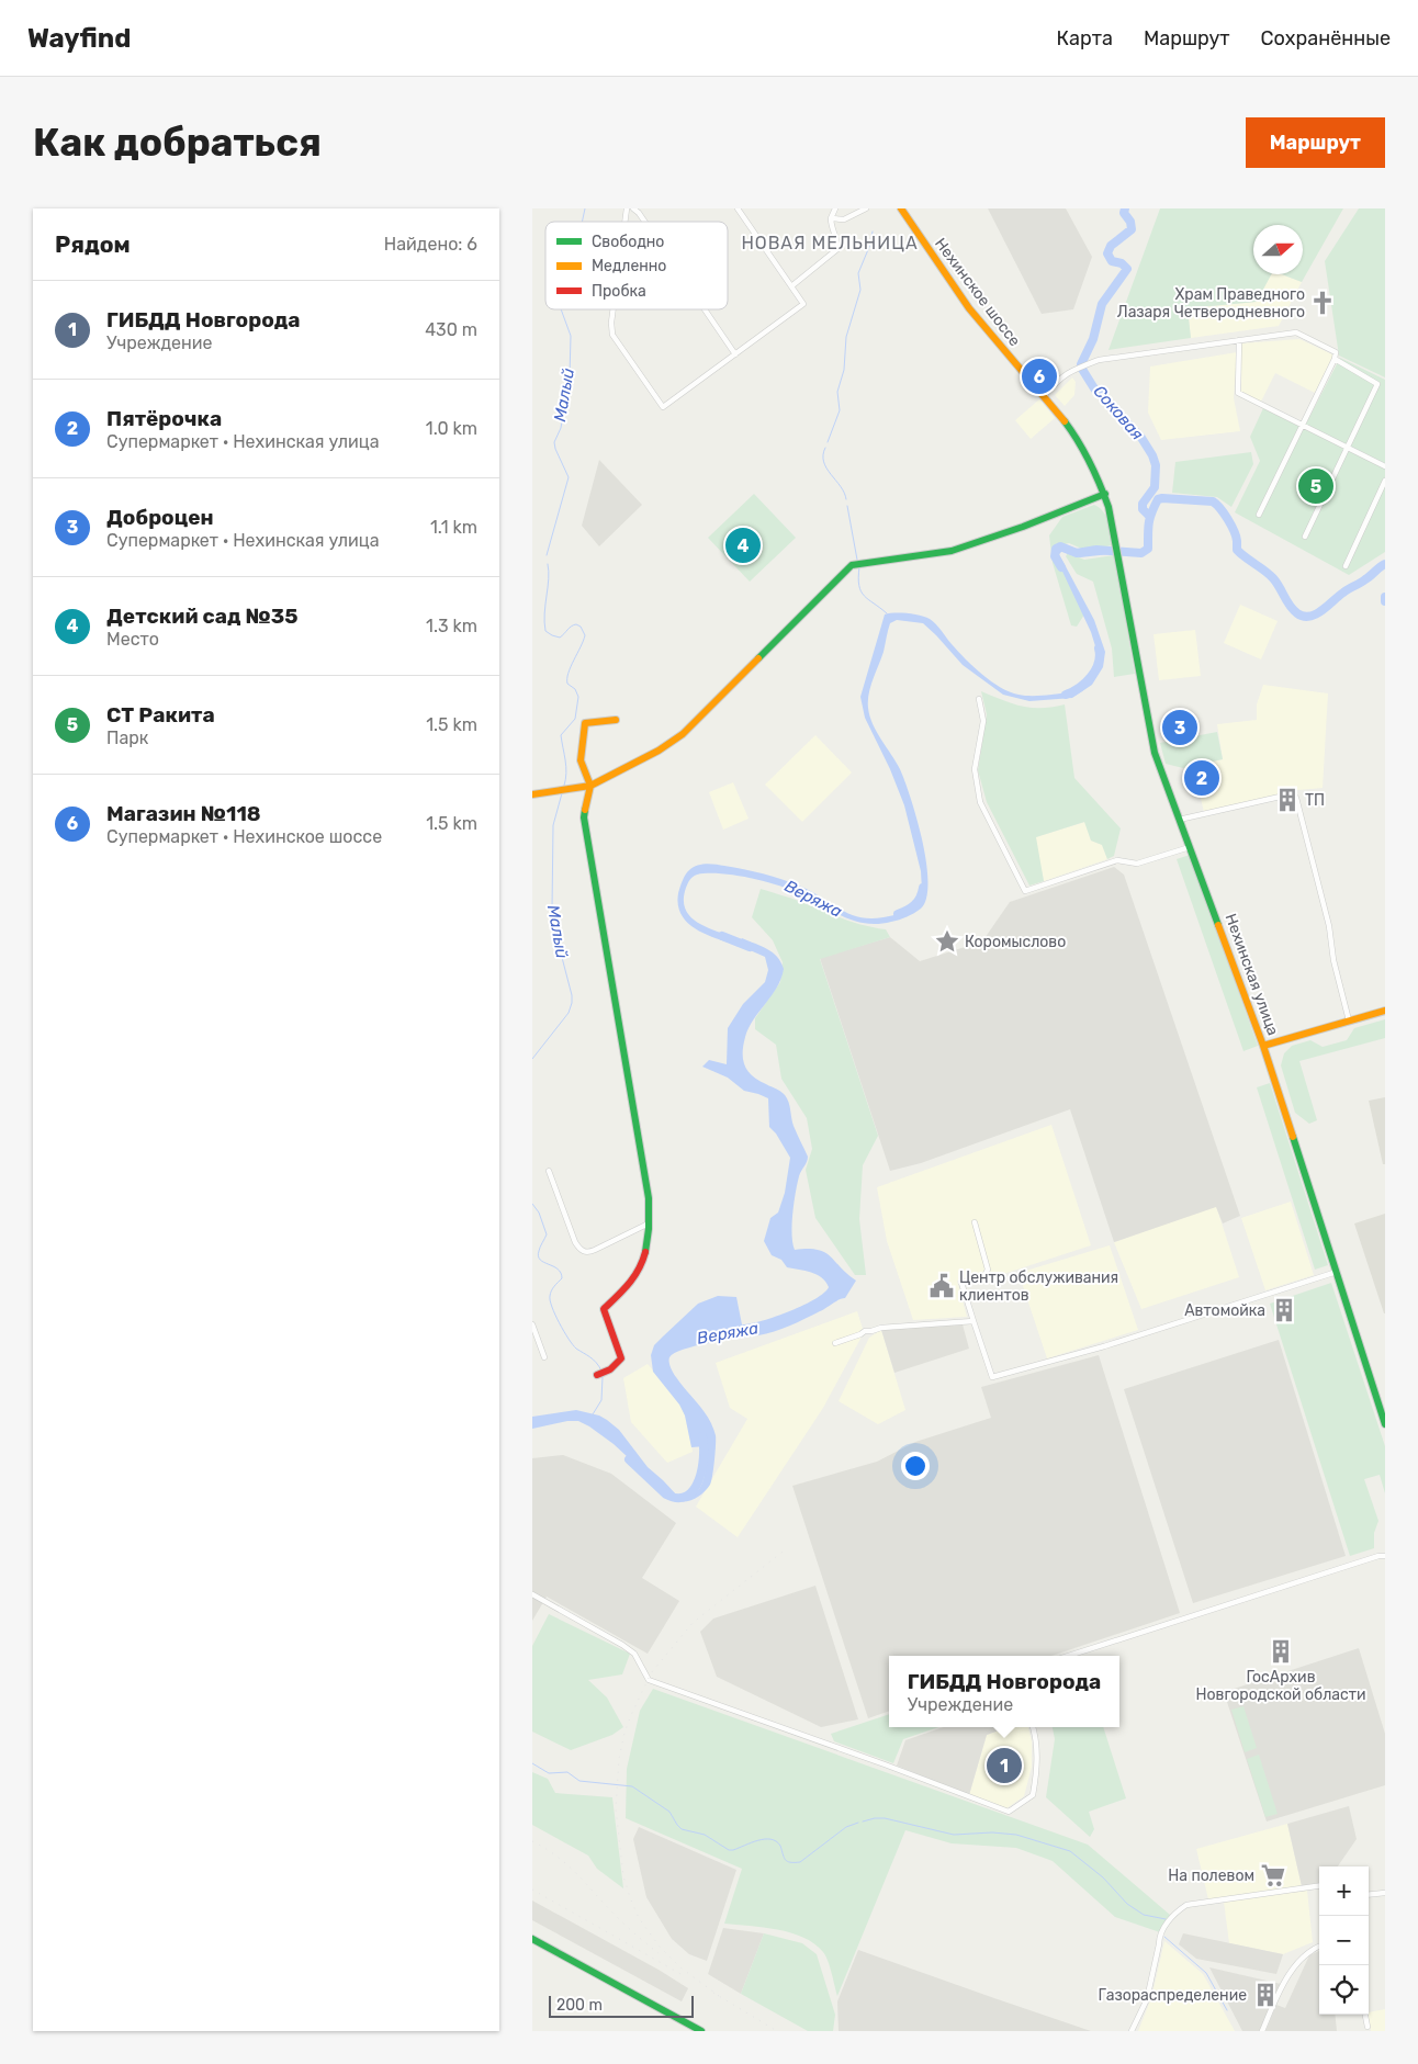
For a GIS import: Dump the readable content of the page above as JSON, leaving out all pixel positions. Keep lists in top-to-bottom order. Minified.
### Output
{"streets":{"main road":["Нехинское шоссе","Нехинская улица"]},"crossings":[["Нехинское шоссе","Нехинская улица"]],"districts":["НОВАЯ МЕЛЬНИЦА"],"water":["Малый","Соковая","Веряжа"],"places":{"church":["Храм Праведного Лазаря Четверодневного"],"building":["ТП","Автомойка","ГосАрхив Новгородской области","Газораспределение"],"place":["Коромыслово"],"public building":["Центр обслуживания клиентов"],"supermarket":["На полевом"]},"legend":["Свободно","Медленно","Пробка"],"scale_bar":"200 m","north":"right","page":{"header":"Wayfind","nav":["Карта","Маршрут","Сохранённые"],"buttons":"Маршрут","title":"Как добраться","heading":["Рядом","Найдено: 6"],"list":[{"mark":"1","name":"ГИБДД Новгорода","note":"Учреждение","value":"430 m"},{"mark":"2","name":"Пятёрочка","note":"Супермаркет · Нехинская улица","value":"1.0 km"},{"mark":"3","name":"Доброцен","note":"Супермаркет · Нехинская улица","value":"1.1 km"},{"mark":"4","name":"Детский сад №35","note":"Место","value":"1.3 km"},{"mark":"5","name":"СТ Ракита","note":"Парк","value":"1.5 km"},{"mark":"6","name":"Магазин №118","note":"Супермаркет · Нехинское шоссе","value":"1.5 km"}],"pins":["6","5","4","3","2","1"],"popup":["ГИБДД Новгорода","Учреждение"],"map_buttons":["+","−"],"scale":"200 m"}}
